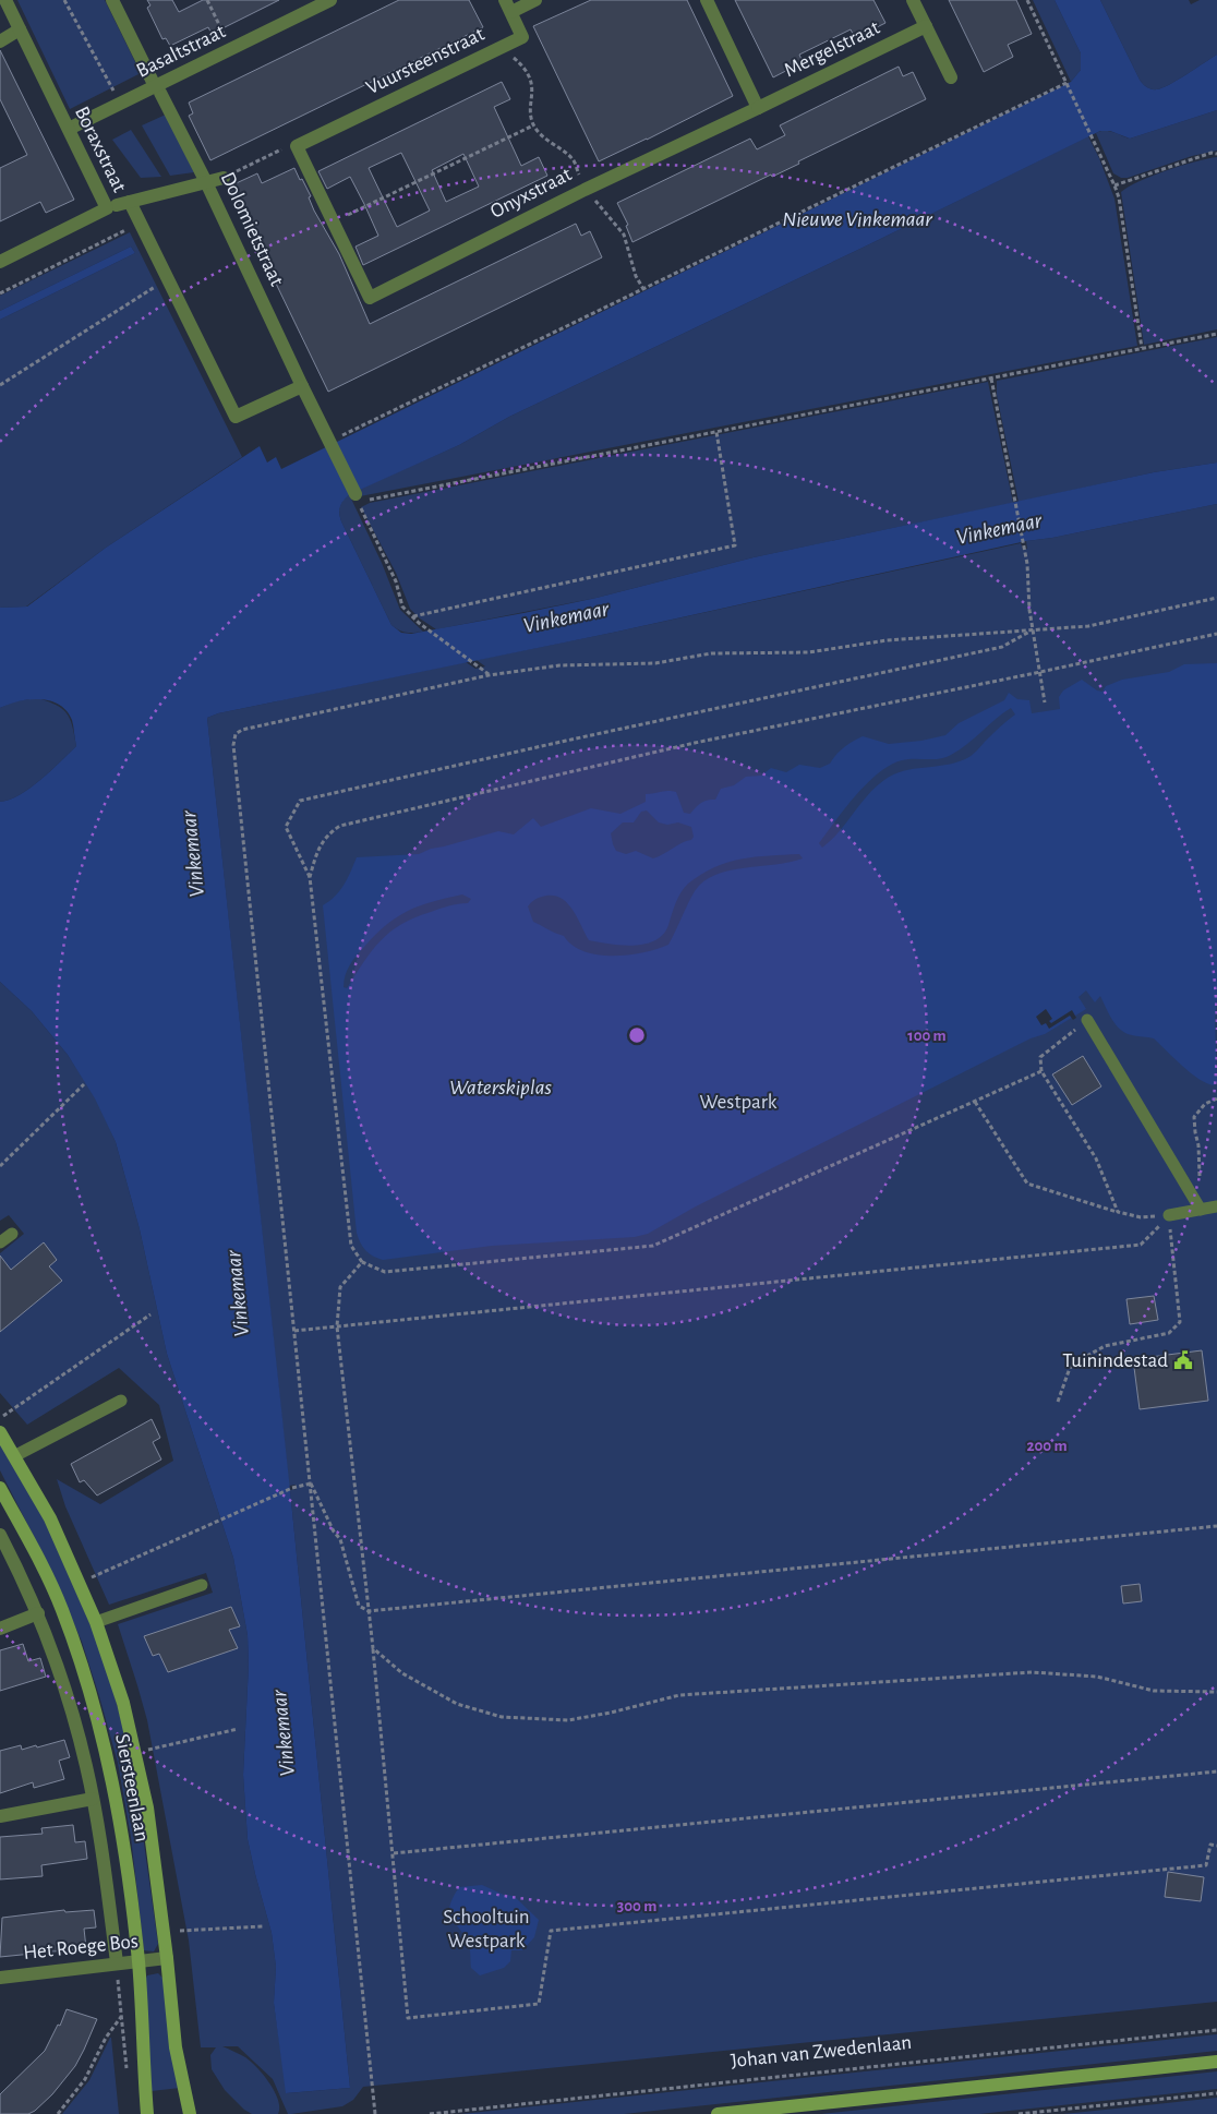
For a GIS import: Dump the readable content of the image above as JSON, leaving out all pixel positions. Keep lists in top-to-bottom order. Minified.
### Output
{"streets":{"main road":["Siersteenlaan"],"street":["Mergelstraat","Basaltstraat","Vuursteenstraat","Boraxstraat","Onyxstraat","Dolomietstraat","Het Roege Bos"],"path":["Johan van Zwedenlaan"]},"crossings":[["Mergelstraat","Onyxstraat"],["Basaltstraat","Boraxstraat"],["Basaltstraat","Dolomietstraat"],["Vuursteenstraat","Onyxstraat"],["Siersteenlaan","Het Roege Bos"]],"water":["Nieuwe Vinkemaar","Vinkemaar","Waterskiplas"],"parks":["Westpark","Schooltuin Westpark"],"places":{"public building":["Tuinindestad"]},"rings":["100 m","200 m","300 m"]}
